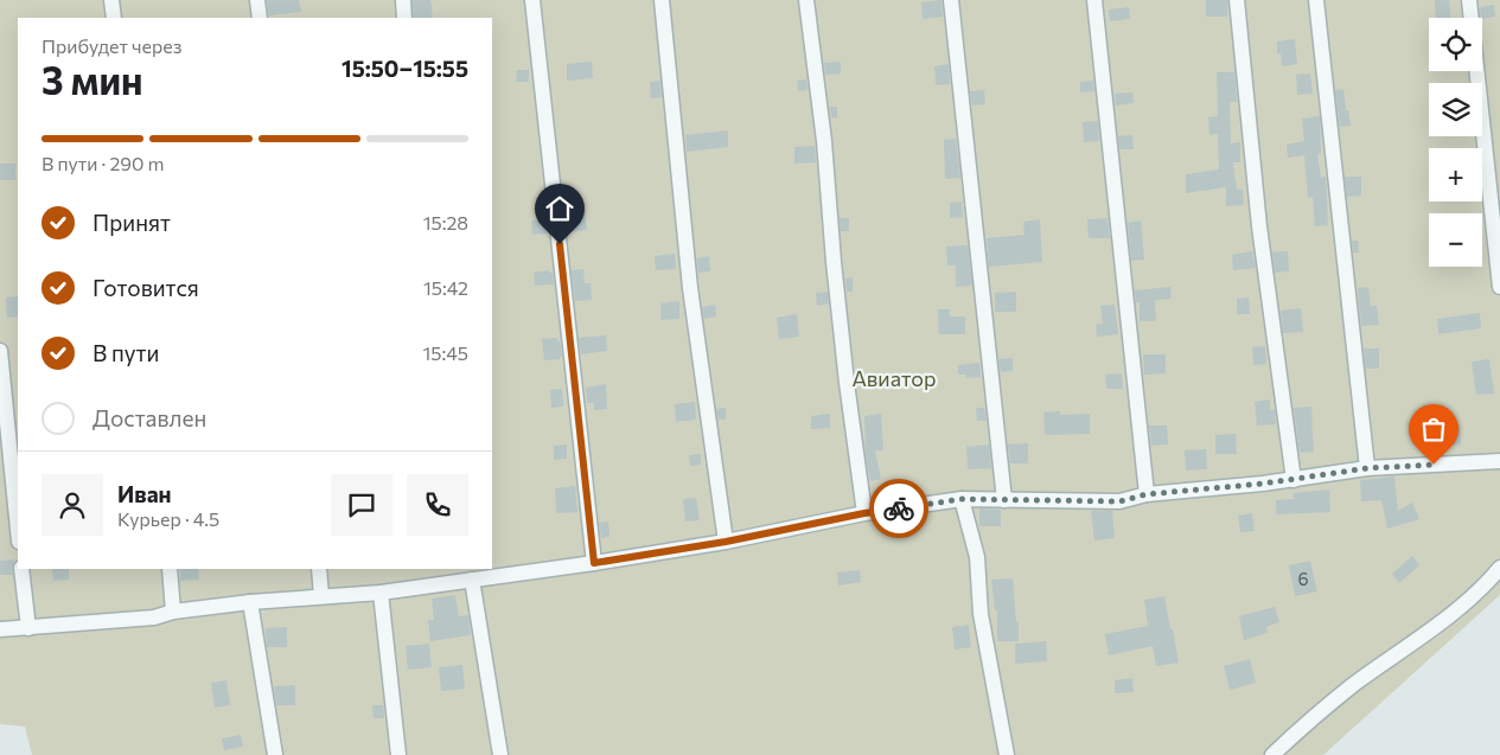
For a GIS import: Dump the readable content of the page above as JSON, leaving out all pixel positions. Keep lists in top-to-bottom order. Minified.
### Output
{"parks":["Авиатор"],"house_numbers":["6"],"page":{"map_buttons":["+","−"],"heading":["3 мин","Прибудет через","15:50–15:55"],"panel":["Иван","Курьер · 4.5"],"bar":"В пути · 290 m","list":[["Принят","15:28"],["Готовится","15:42"],["В пути","15:45"],"Доставлен"]}}
